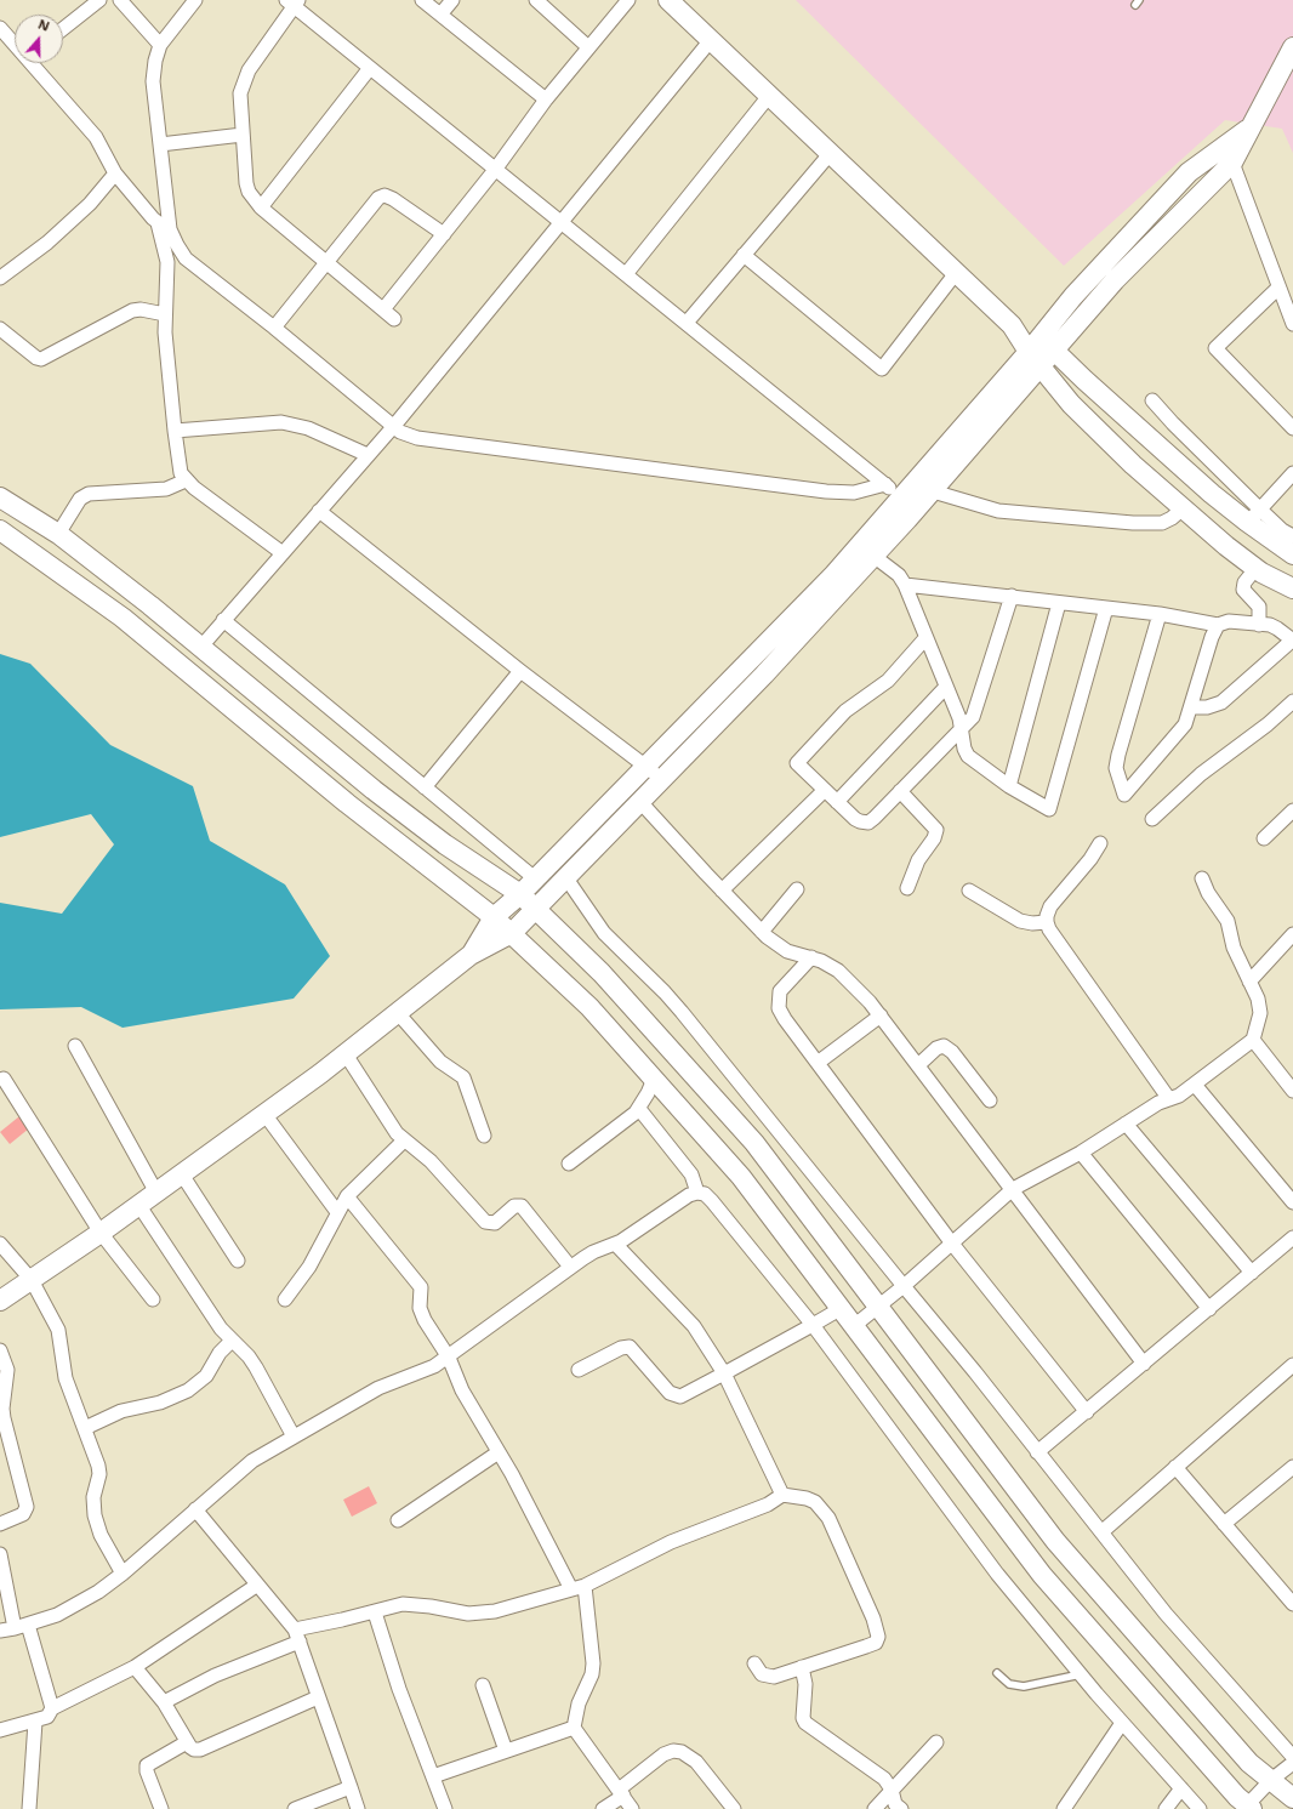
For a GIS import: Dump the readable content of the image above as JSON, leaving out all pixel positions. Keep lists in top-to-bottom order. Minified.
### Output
{"north":"top"}
